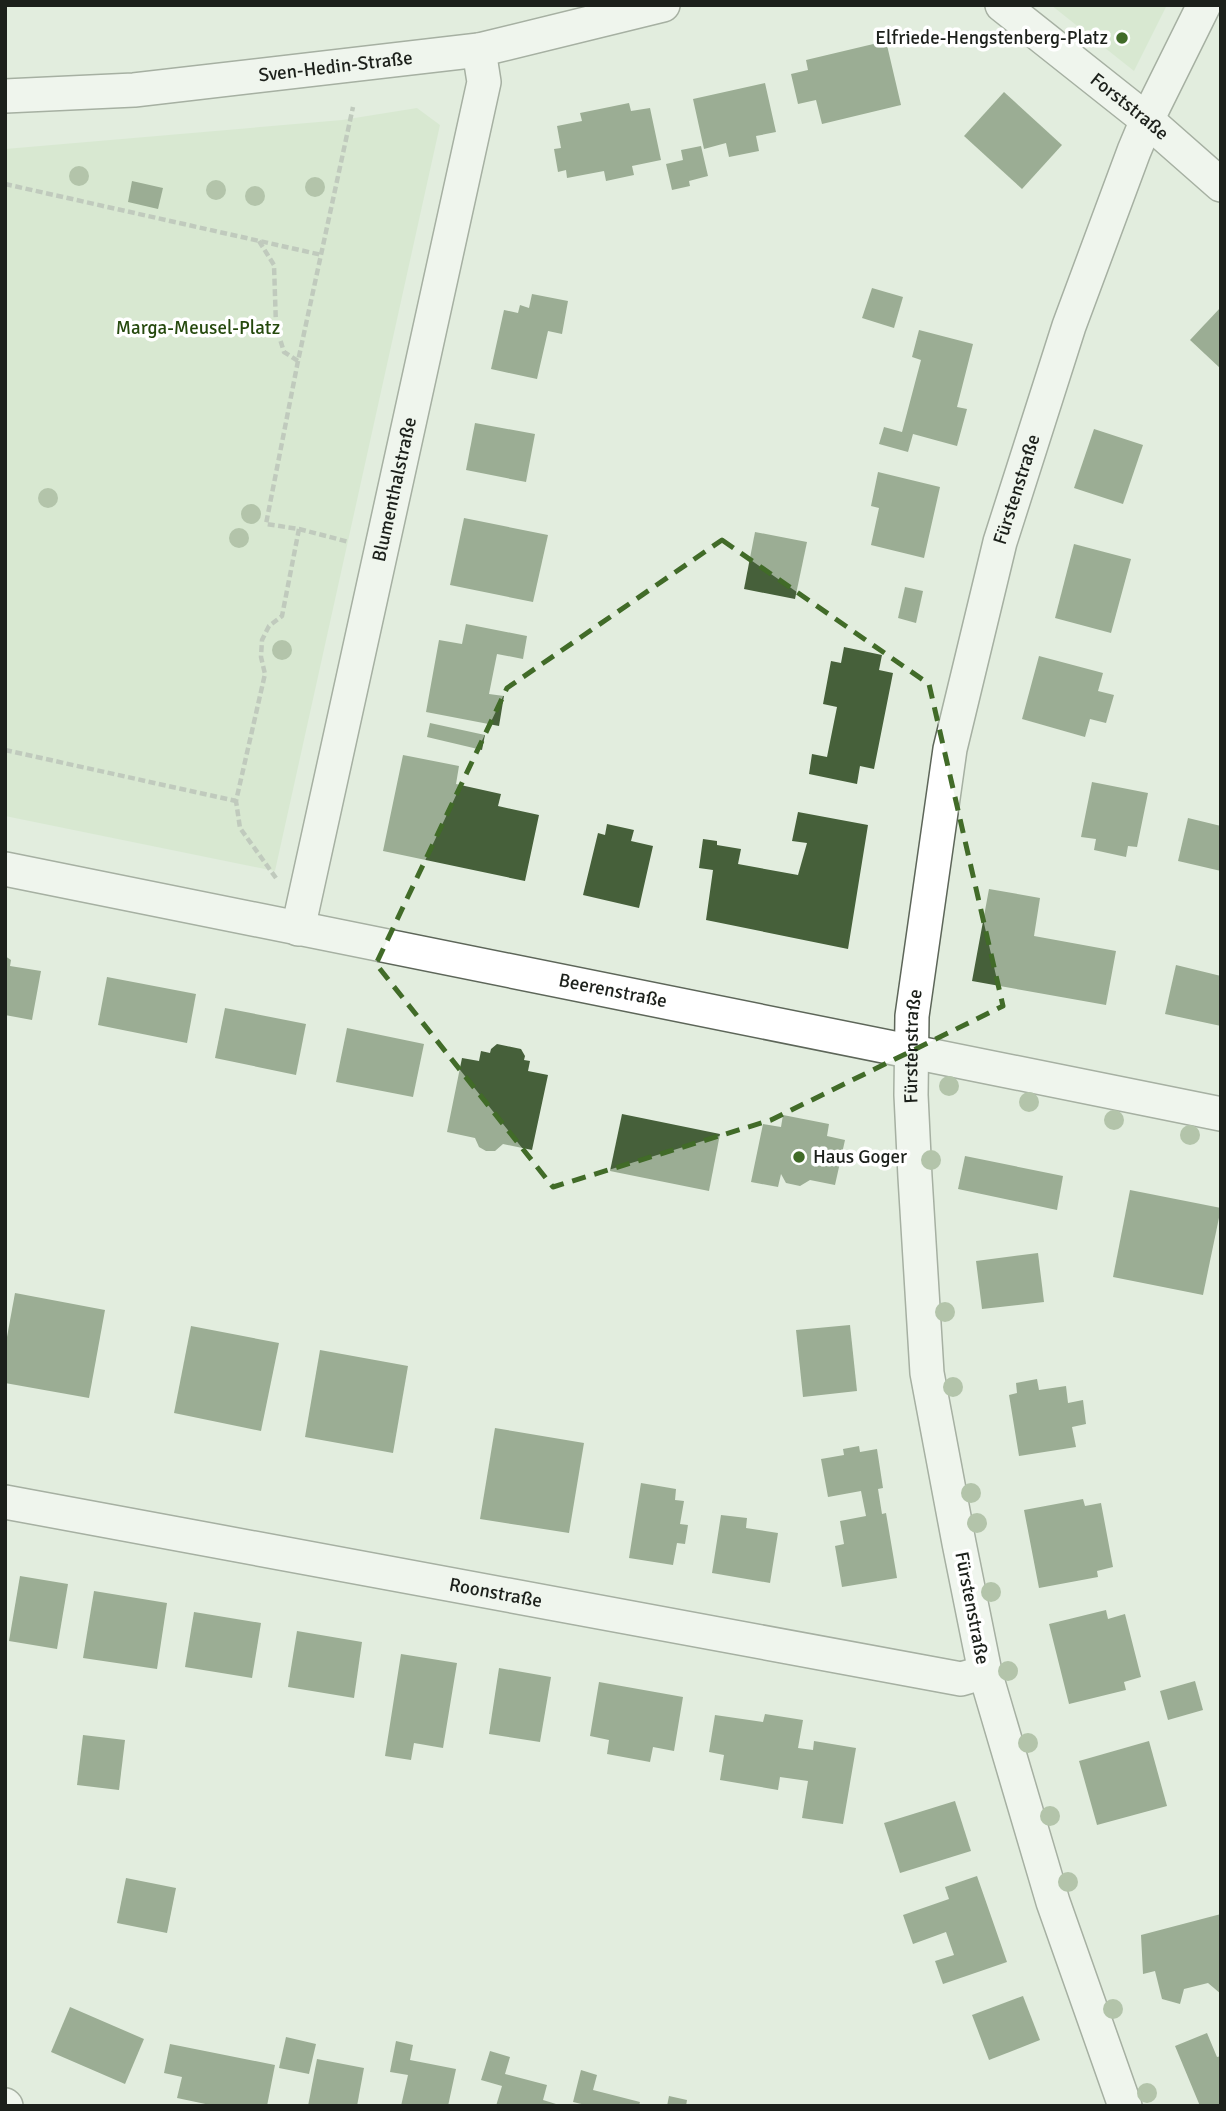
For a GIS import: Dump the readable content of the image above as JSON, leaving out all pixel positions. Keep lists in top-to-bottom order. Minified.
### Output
{"streets":{"street":["Sven-Hedin-Straße","Forststraße","Blumenthalstraße","Fürstenstraße","Beerenstraße","Roonstraße"]},"crossings":[["Sven-Hedin-Straße","Blumenthalstraße"],["Forststraße","Fürstenstraße"],["Blumenthalstraße","Beerenstraße"],["Fürstenstraße","Beerenstraße"],["Fürstenstraße","Roonstraße"]],"parks":["Marga-Meusel-Platz"],"places":["Elfriede-Hengstenberg-Platz","Haus Goger"]}
